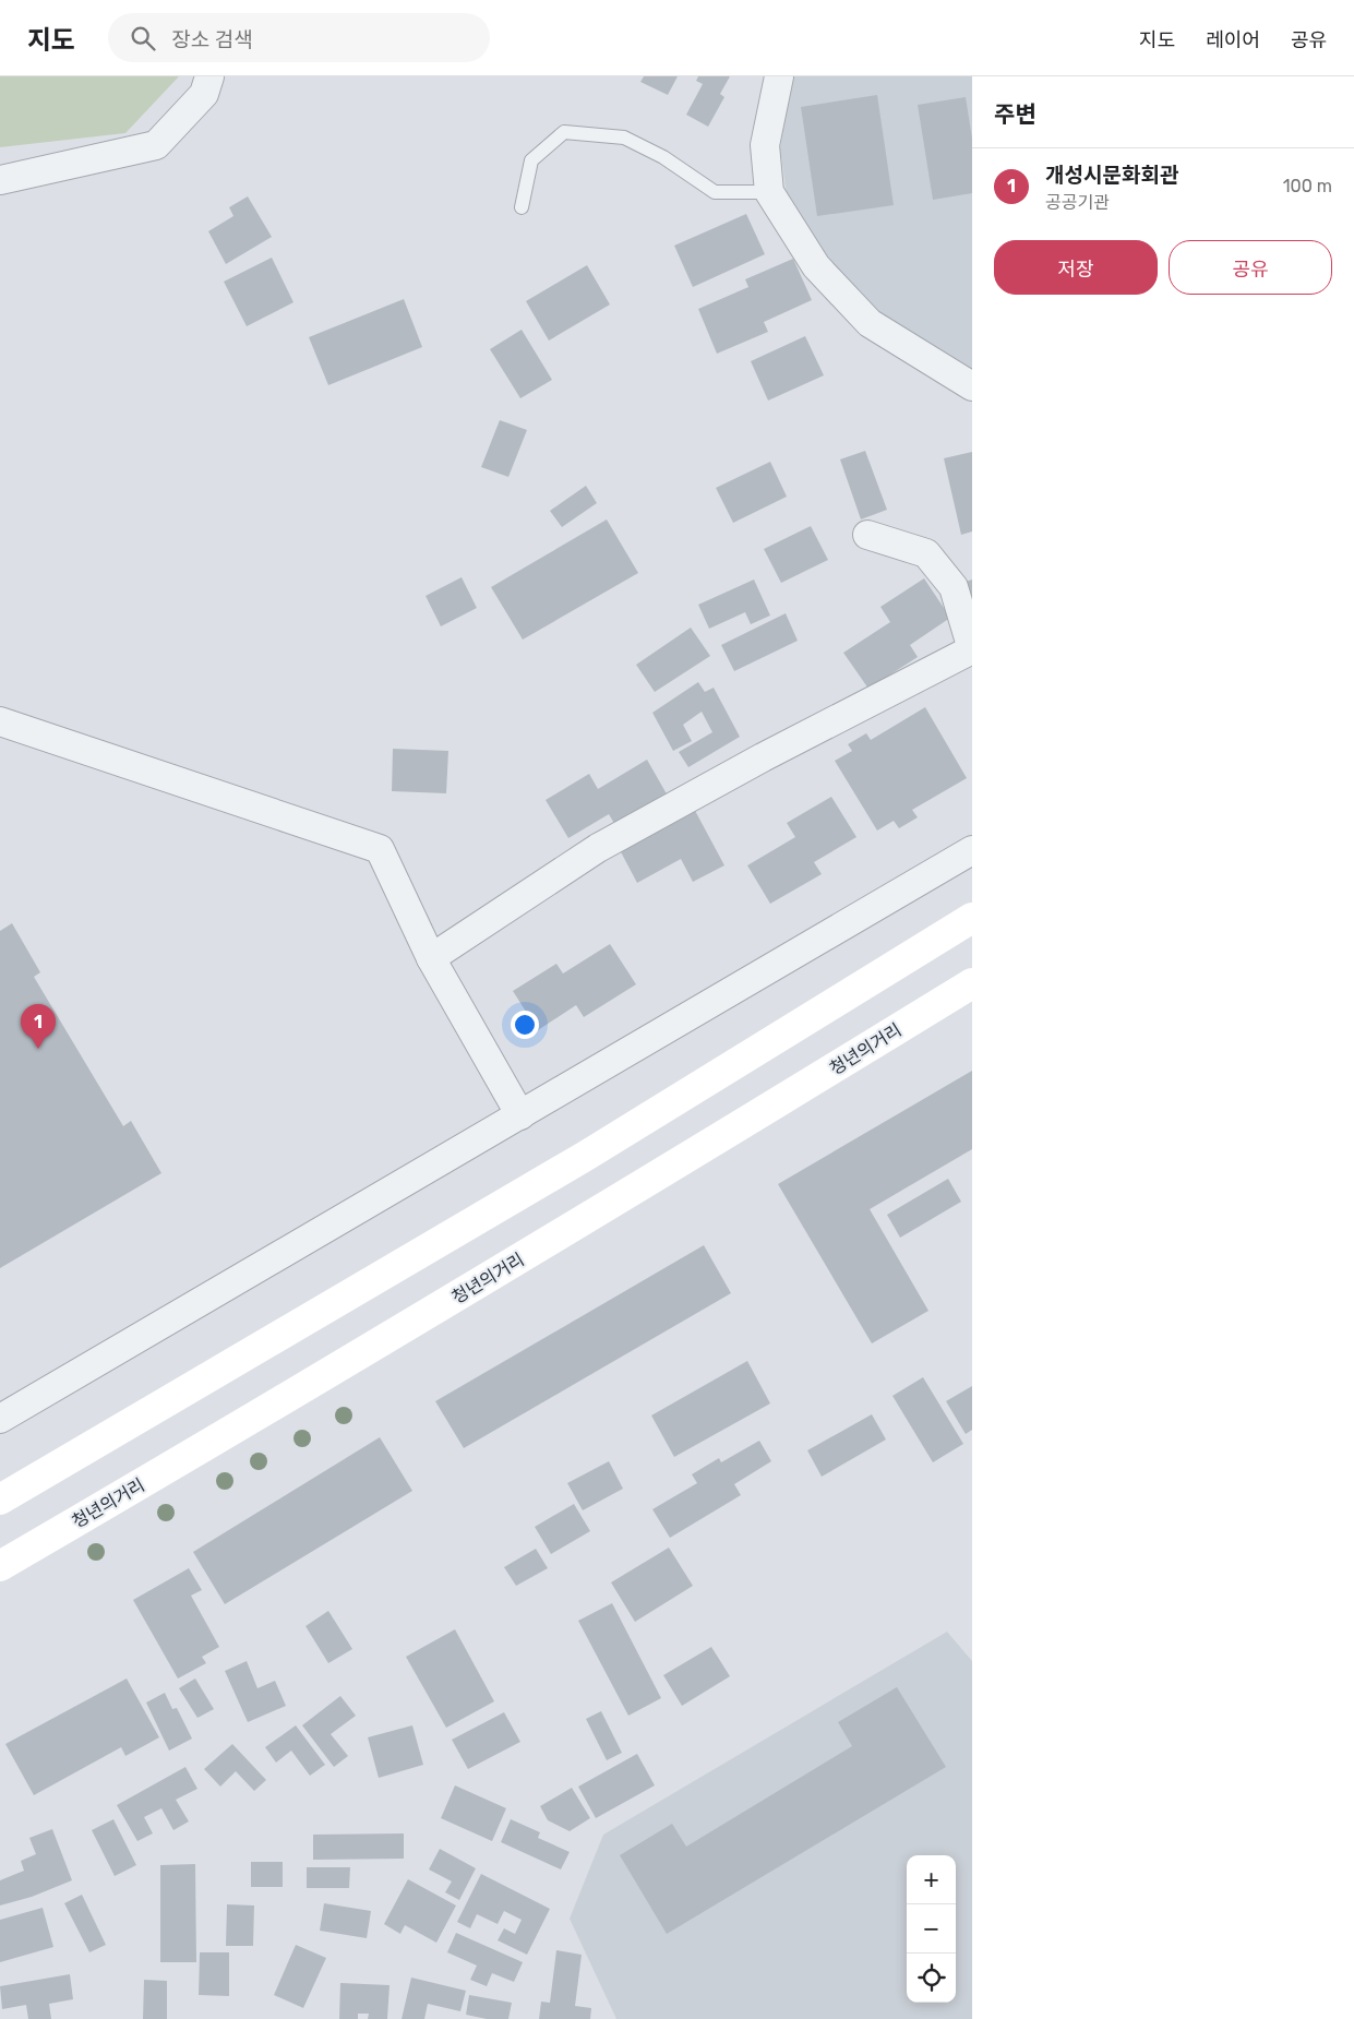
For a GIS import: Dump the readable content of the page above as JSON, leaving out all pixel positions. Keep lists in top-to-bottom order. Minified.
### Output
{"streets":{"main road":["청년의거리"]},"page":{"header":"지도","search":"장소 검색","nav":["지도","레이어","공유"],"heading":"주변","list":[{"mark":"1","name":"개성시문화회관","note":"공공기관","value":"100 m"}],"buttons":["저장","공유"],"pins":"1","map_buttons":["+","−"]}}
